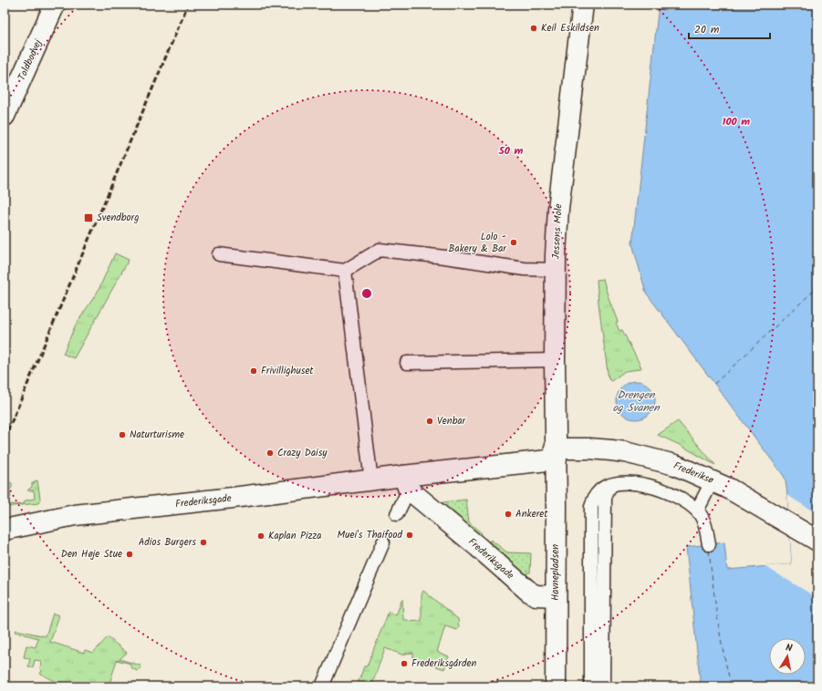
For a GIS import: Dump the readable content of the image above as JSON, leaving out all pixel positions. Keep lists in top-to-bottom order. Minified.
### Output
{"streets":{"street":["Toldbodvej","Jessens Mole","Frederiksø","Frederiksgade","Havnepladsen"]},"crossings":[["Jessens Mole","Frederiksø"],["Jessens Mole","Frederiksgade"],["Jessens Mole","Havnepladsen"],["Frederiksø","Frederiksgade"],["Frederiksø","Havnepladsen"],["Frederiksgade","Havnepladsen"]],"water":["Drengen og Svanen"],"places":{"other":["Keil Eskildsen","Lolo - Bakery & Bar","Frivillighuset","Venbar","Naturturisme","Crazy Daisy","Ankeret","Muei's Thaifood","Kaplan Pizza","Adios Burgers","Den Høje Stue","Frederiksgården"],"transit":["Svendborg"]},"scale_bar":"20 m","north":"top","rings":["100 m","50 m"]}
